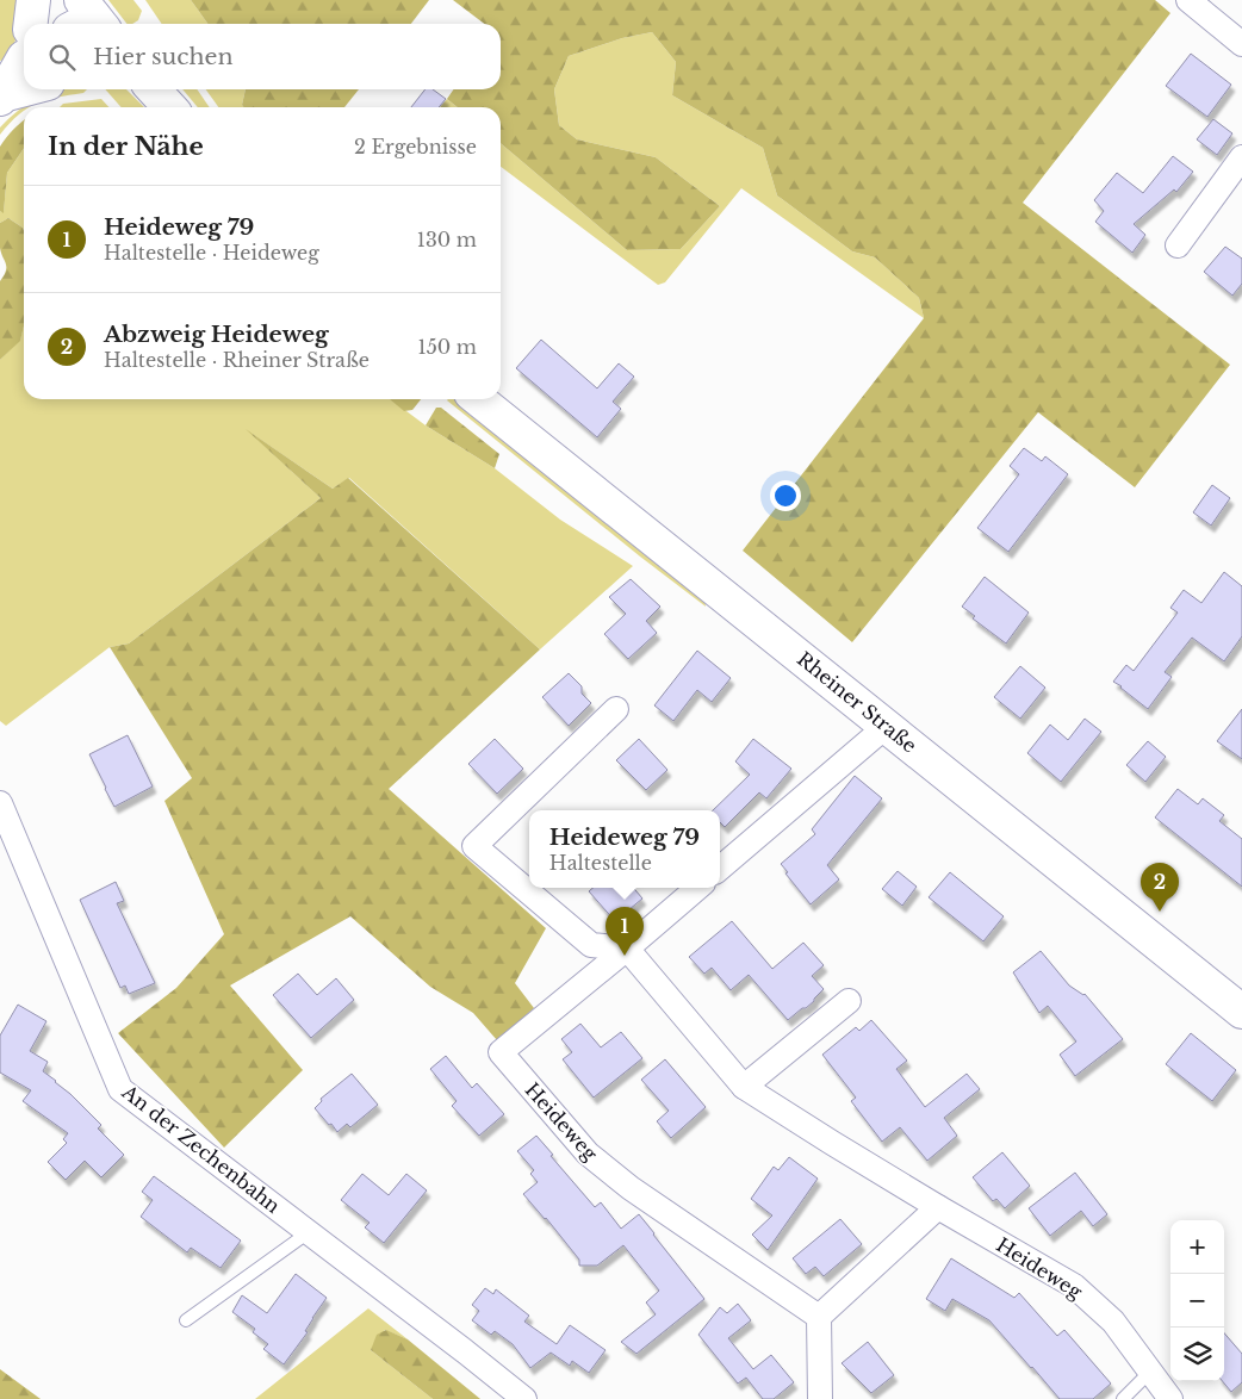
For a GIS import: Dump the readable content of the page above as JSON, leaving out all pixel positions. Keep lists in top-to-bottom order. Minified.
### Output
{"streets":{"main road":["Rheiner Straße"],"street":["Heideweg","An der Zechenbahn"]},"page":{"search":"Hier suchen","heading":["In der Nähe","2 Ergebnisse"],"list":[{"mark":"1","name":"Heideweg 79","note":"Haltestelle · Heideweg","value":"130 m"},{"mark":"2","name":"Abzweig Heideweg","note":"Haltestelle · Rheiner Straße","value":"150 m"}],"popup":["Heideweg 79","Haltestelle"],"pins":["2","1"],"map_buttons":["+","−"]}}
